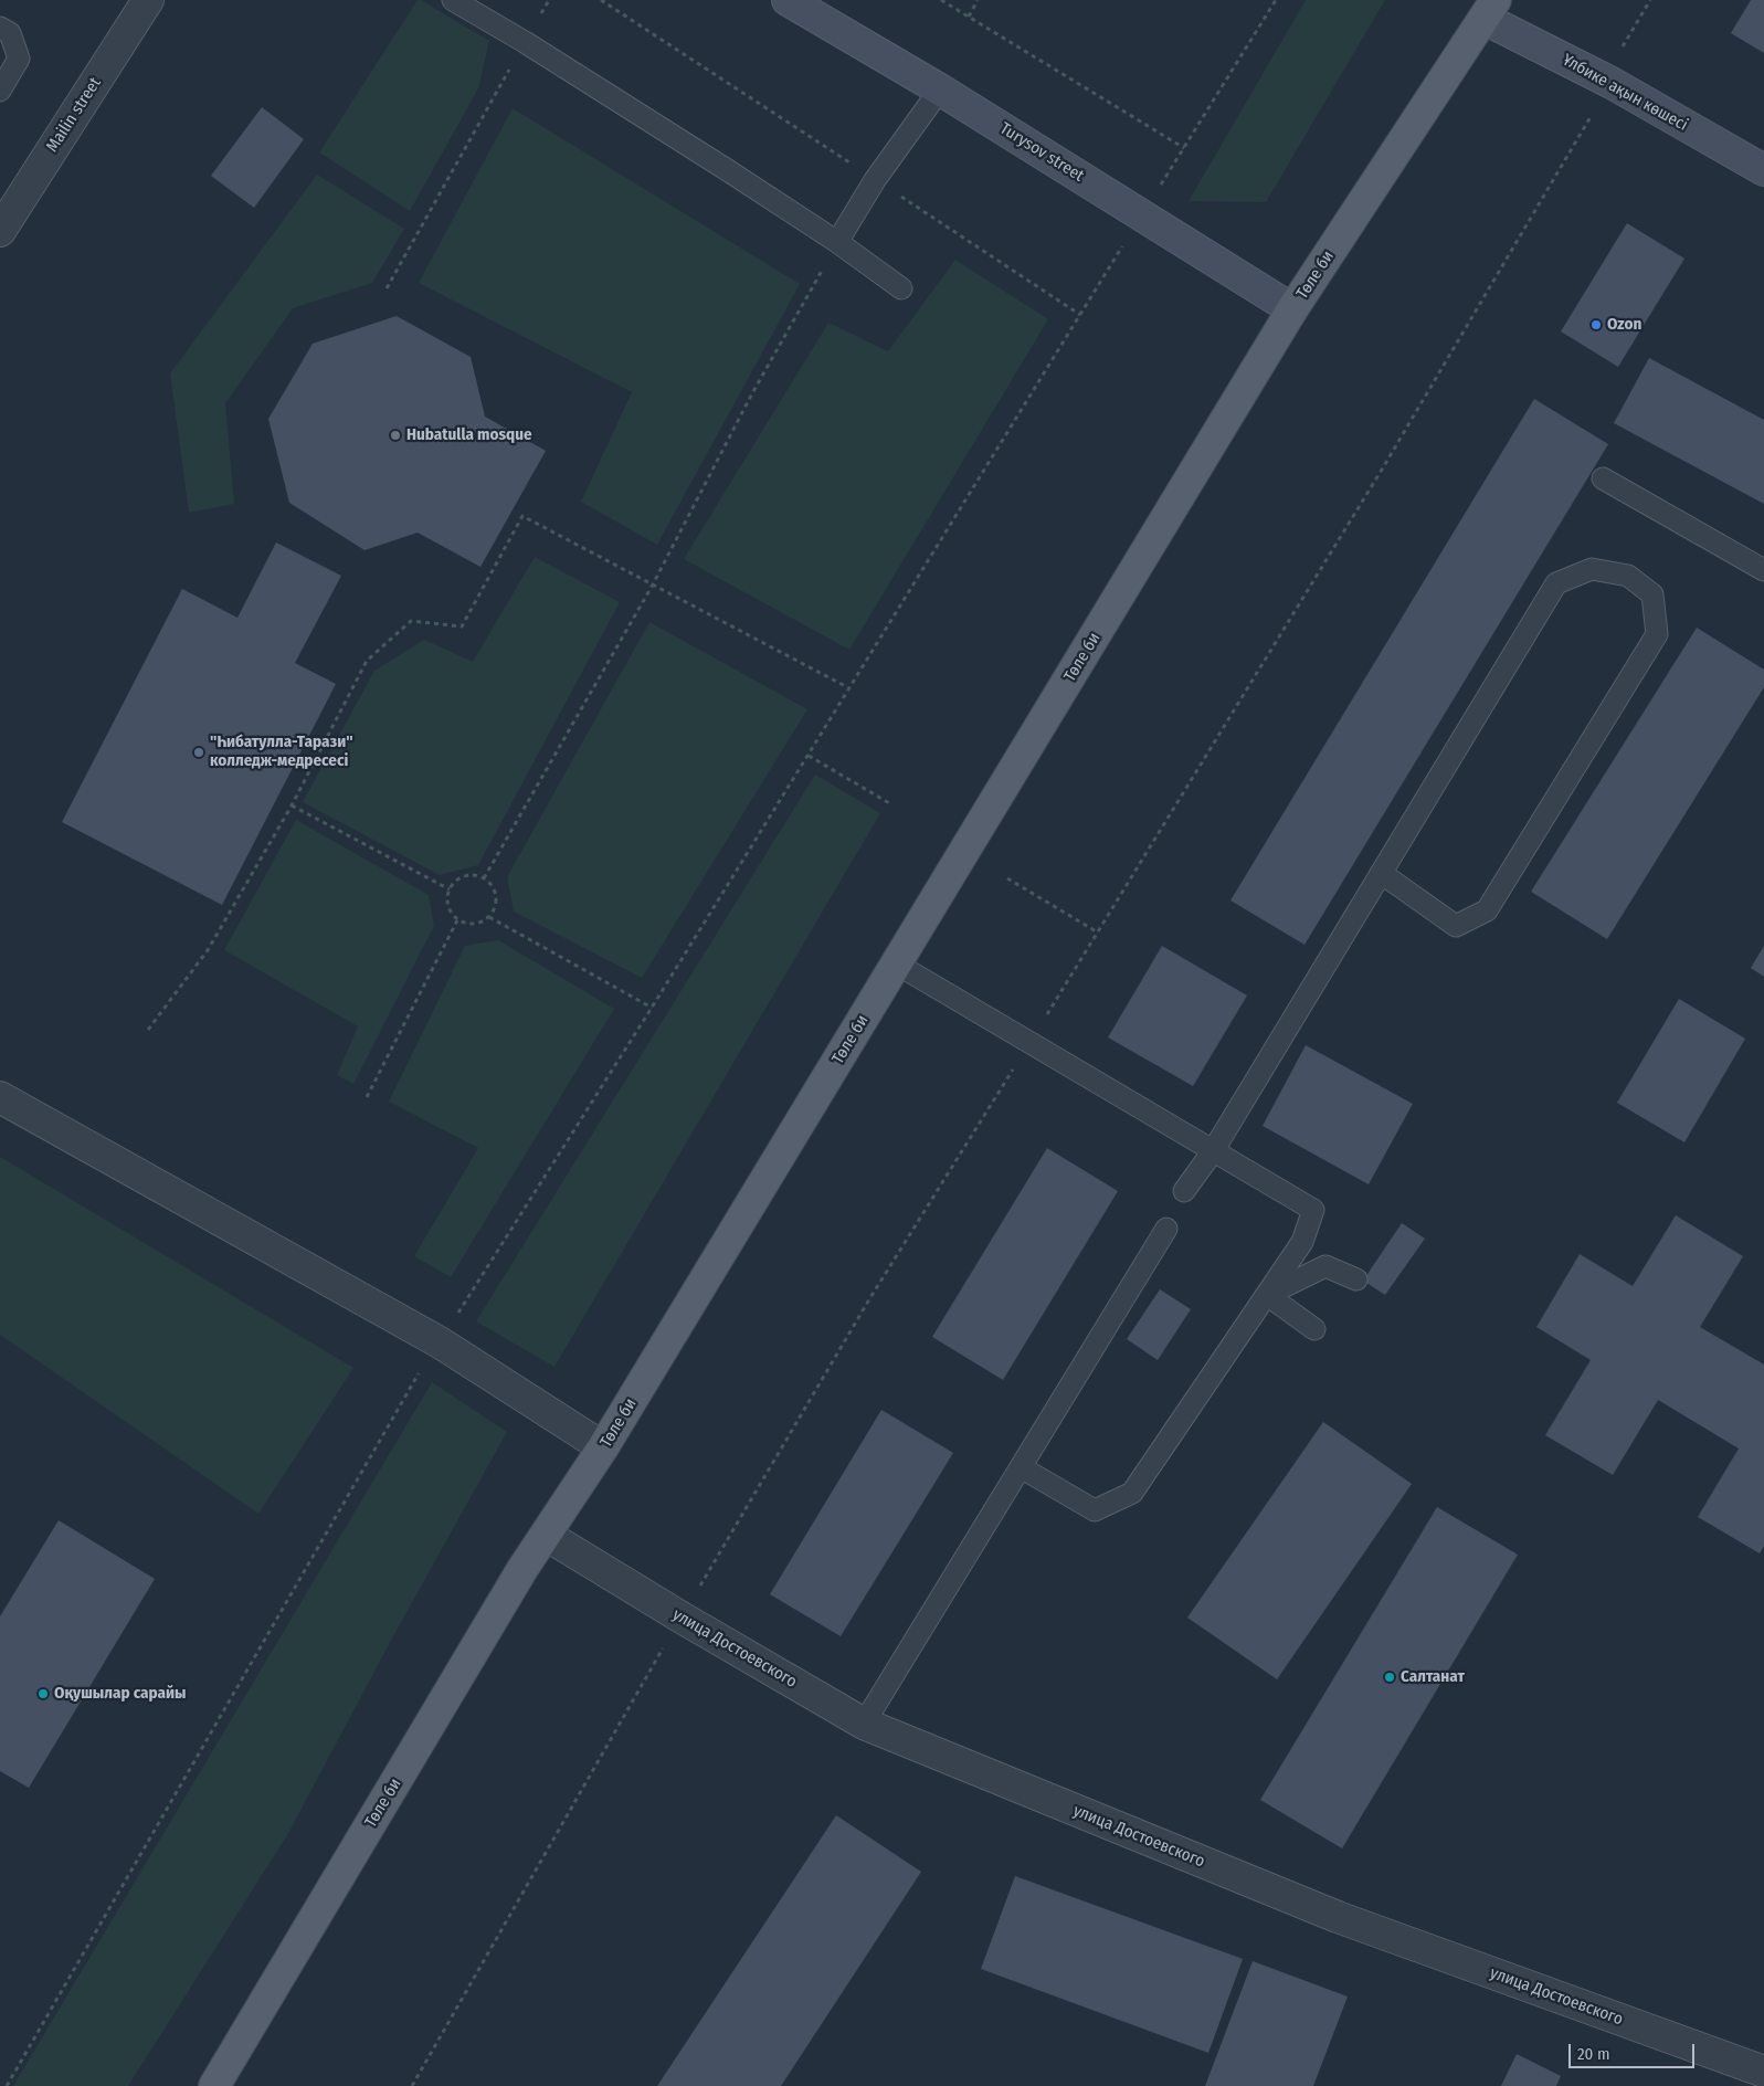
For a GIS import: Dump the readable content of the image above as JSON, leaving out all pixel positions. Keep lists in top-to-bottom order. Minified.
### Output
{"streets":{"main road":["Ұлбике ақын көшесі","Turysov street","Төле би"],"street":["Mailin street","улица Достоевского"]},"crossings":[["Ұлбике ақын көшесі","Төле би"],["Turysov street","Төле би"],["Төле би","улица Достоевского"]],"places":["Ozon","Hubatulla mosque","\"Һибатулла-Тарази\" колледж-медресесі","Салтанат","Оқушылар сарайы"],"scale_bar":"20 m"}
